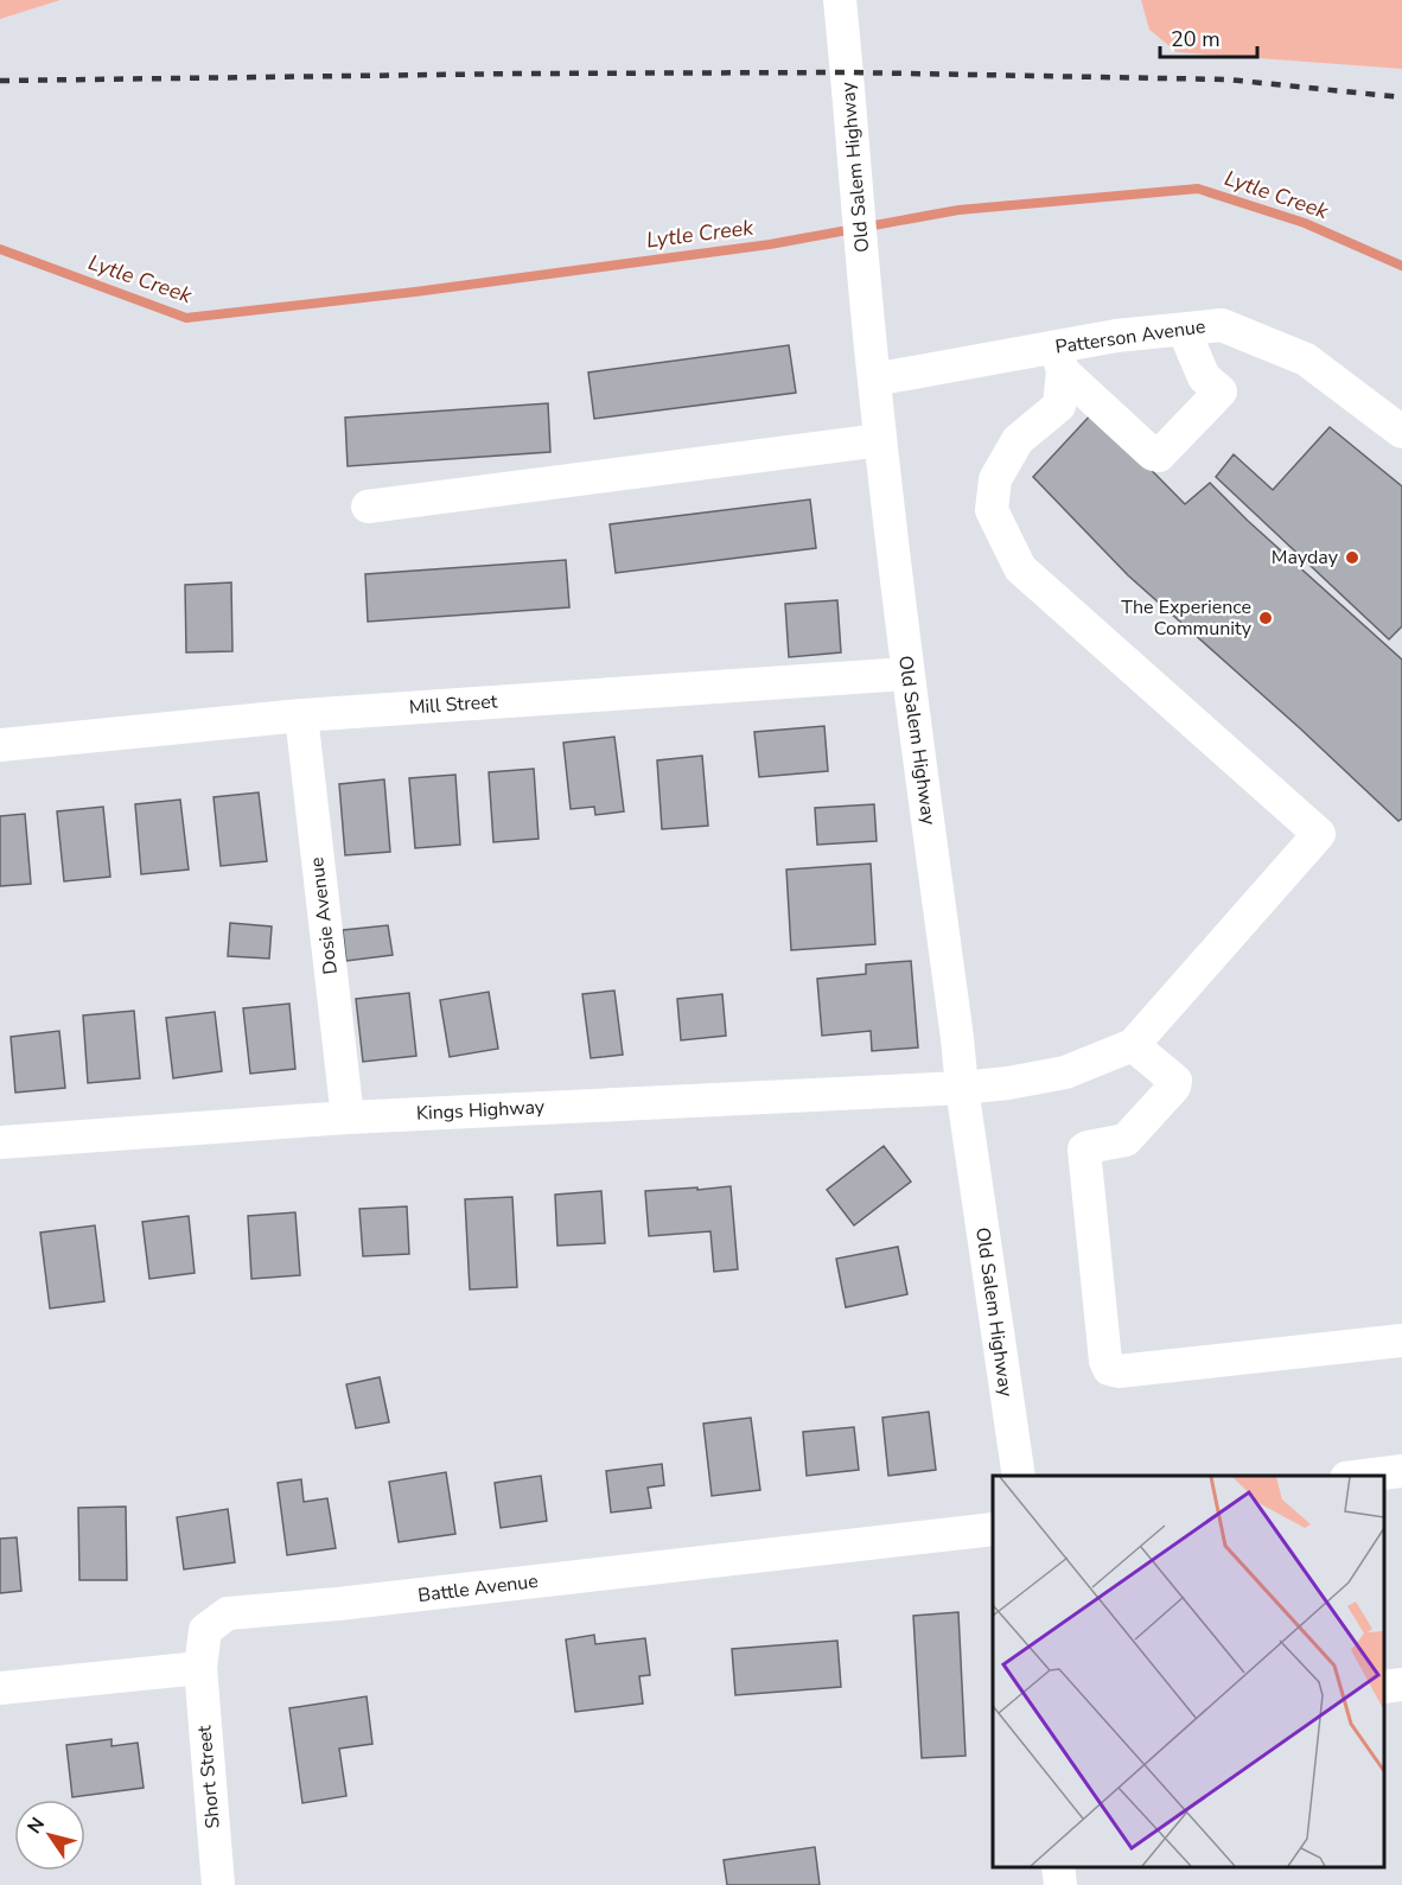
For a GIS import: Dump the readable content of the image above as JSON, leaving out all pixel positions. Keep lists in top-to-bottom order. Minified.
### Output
{"streets":{"street":["Old Salem Highway","Patterson Avenue","Mill Street","Dosie Avenue","Kings Highway","Battle Avenue","Short Street"]},"crossings":[["Old Salem Highway","Patterson Avenue"],["Old Salem Highway","Mill Street"],["Old Salem Highway","Kings Highway"],["Mill Street","Dosie Avenue"],["Dosie Avenue","Kings Highway"],["Battle Avenue","Short Street"]],"water":["Lytle Creek"],"places":["Mayday","The Experience Community"],"scale_bar":"20 m","north":"top left"}
